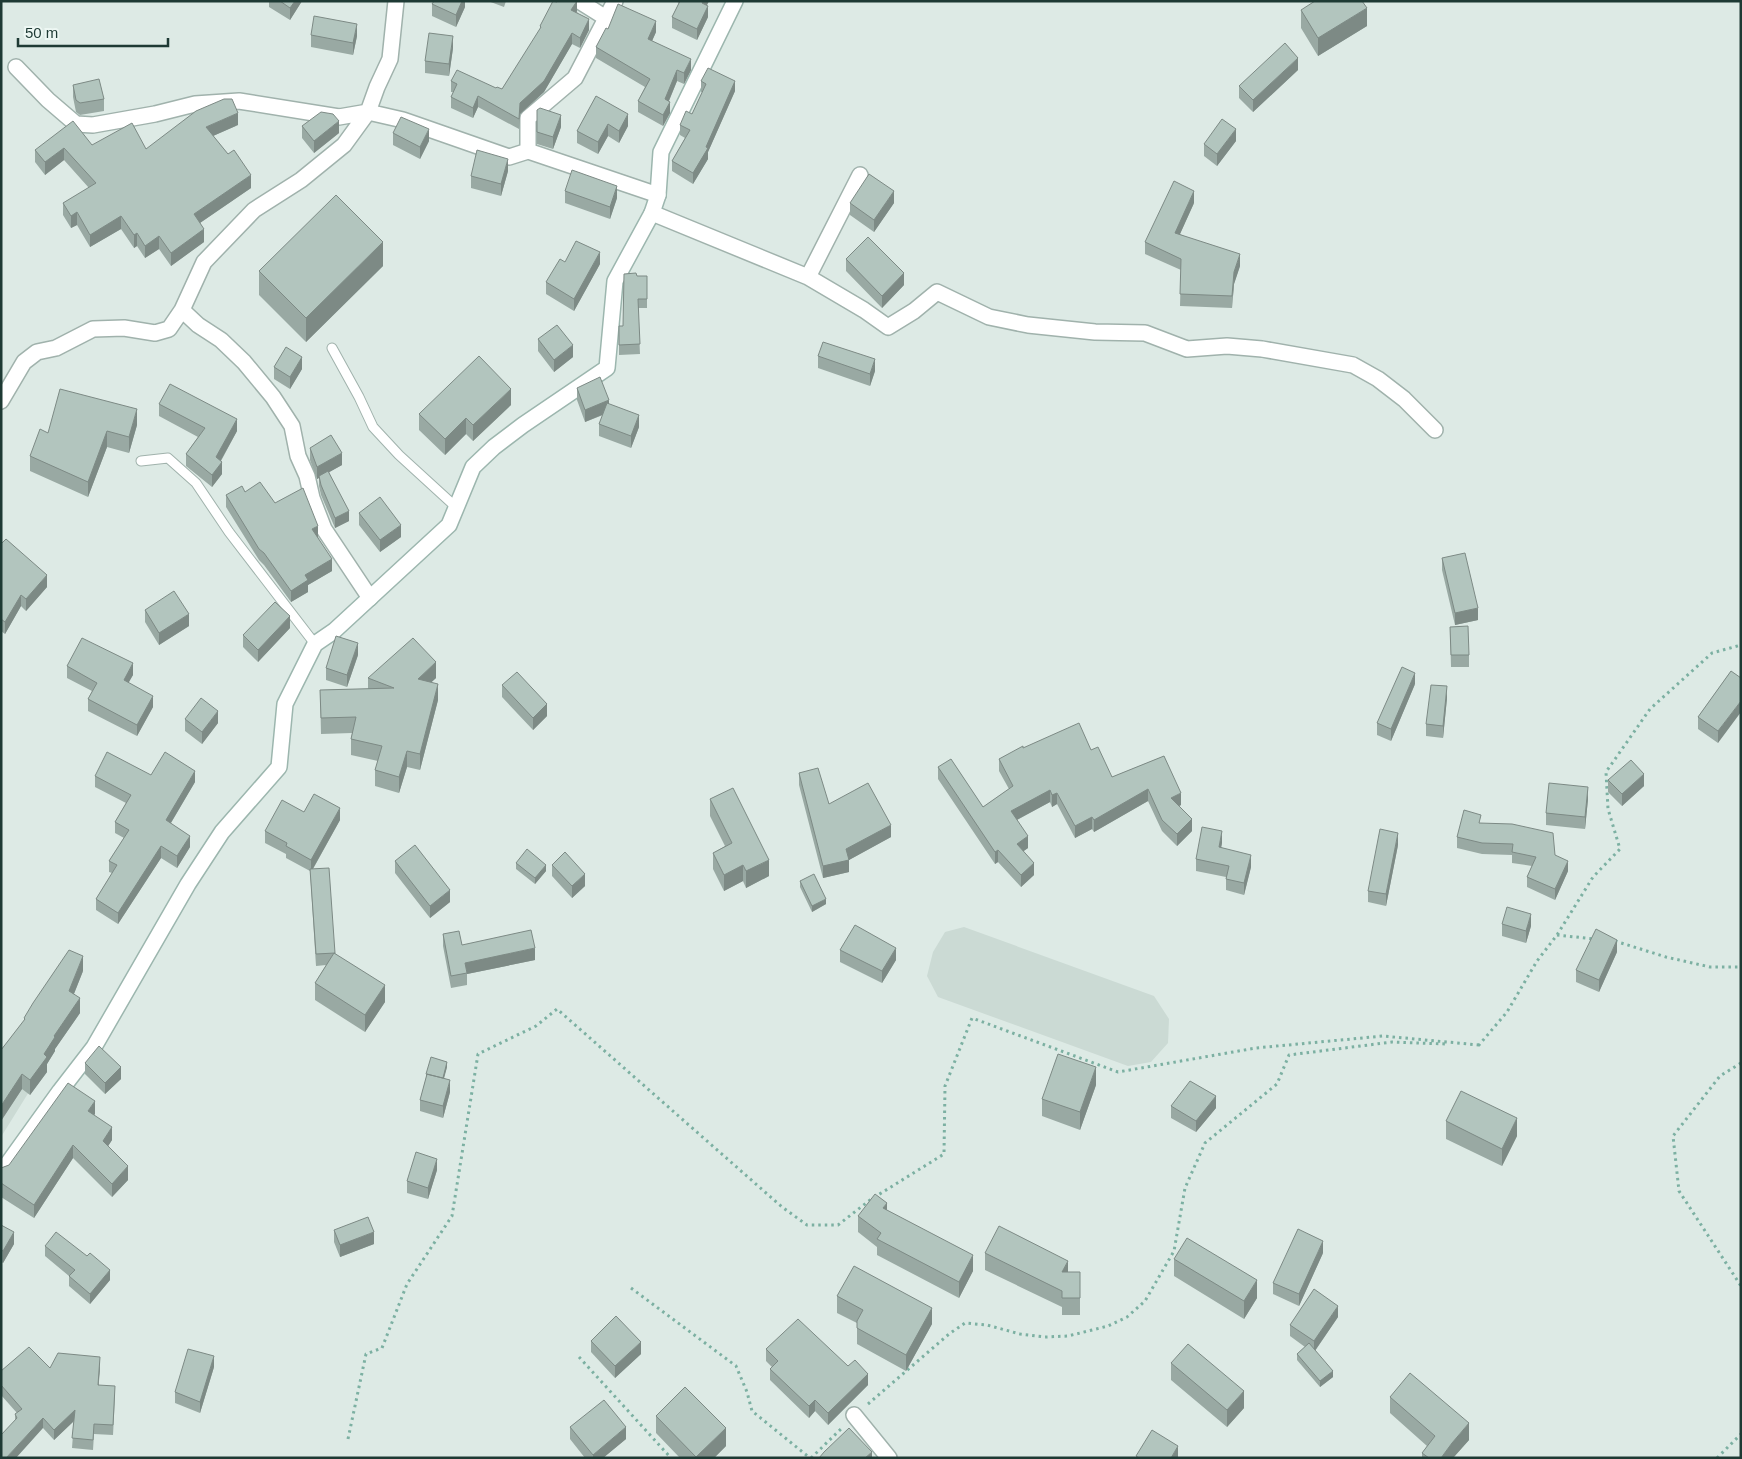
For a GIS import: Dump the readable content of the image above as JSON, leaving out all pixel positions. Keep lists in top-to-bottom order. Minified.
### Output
{"scale_bar":"50 m"}
